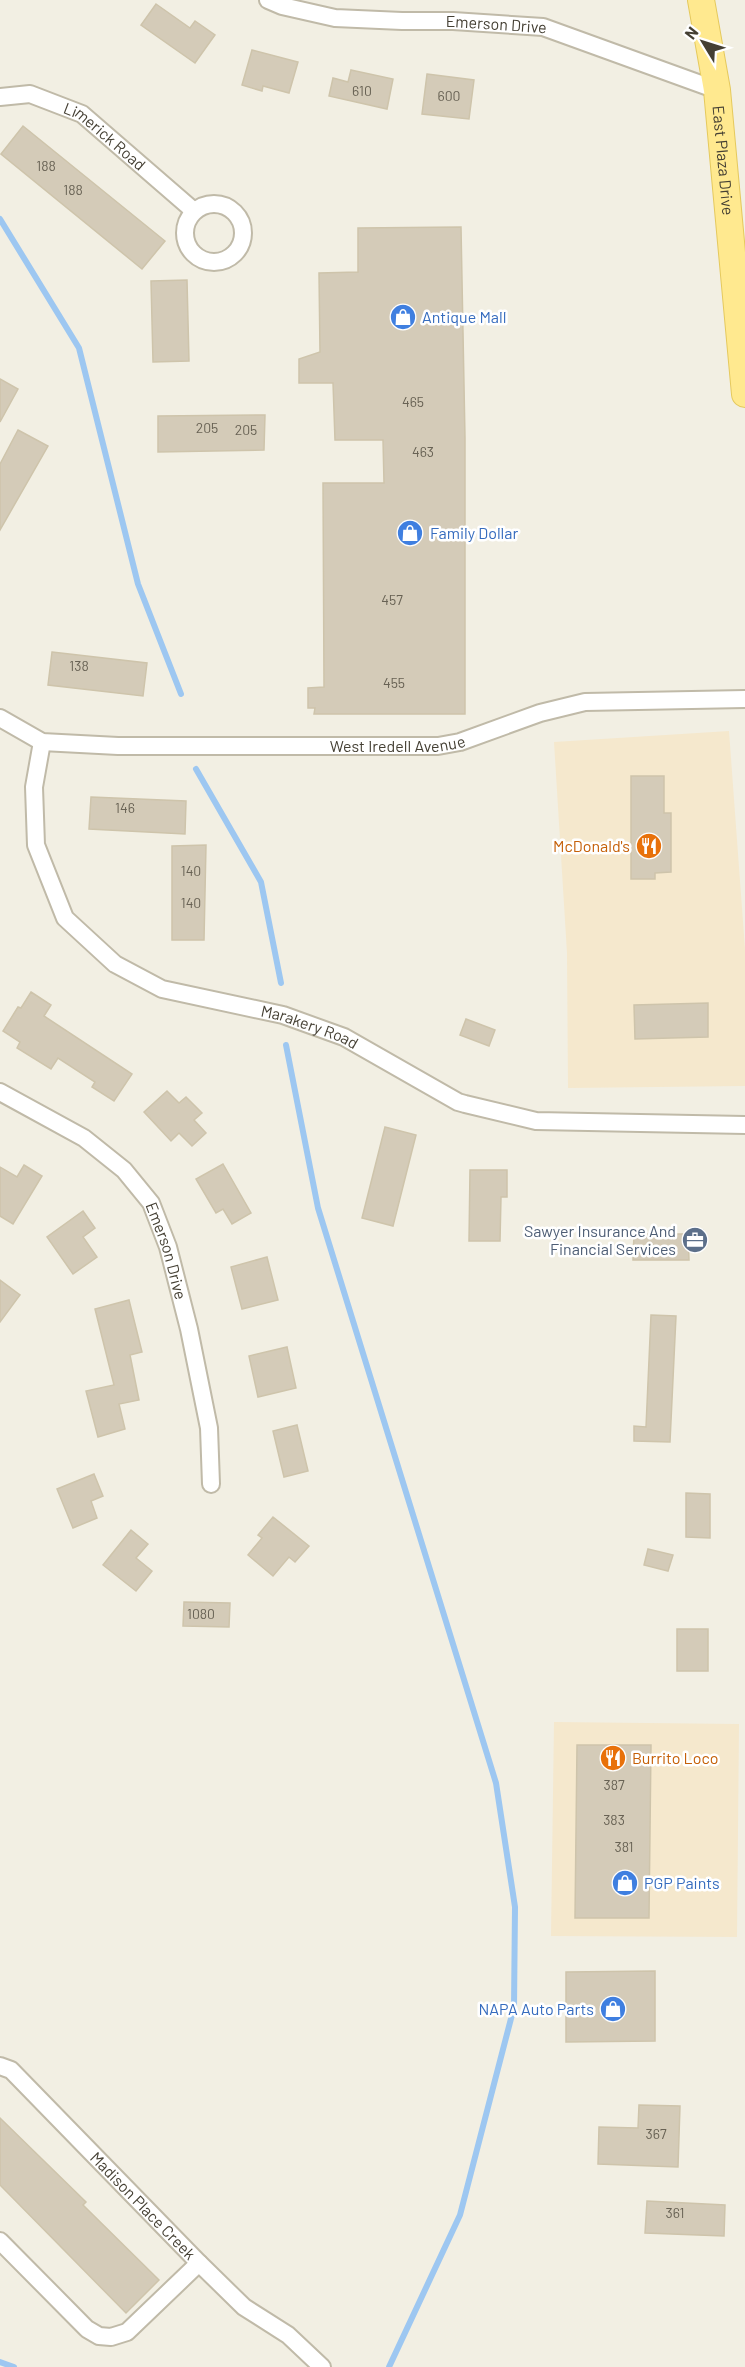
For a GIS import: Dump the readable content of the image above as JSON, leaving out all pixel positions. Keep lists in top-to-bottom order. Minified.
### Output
{"streets":{"main road":["East Plaza Drive"],"street":["Emerson Drive","Limerick Road","West Iredell Avenue","Marakery Road","Madison Place Creek"]},"crossings":[["Emerson Drive","East Plaza Drive"],["West Iredell Avenue","Marakery Road"]],"places":{"shop":["Antique Mall","Family Dollar","PGP Paints","NAPA Auto Parts"],"restaurant":["McDonald's","Burrito Loco"],"office":["Sawyer Insurance And Financial Services"]},"house_numbers":["610","600","188","188","465","205","205","463","457","138","455","146","140","140","1080","387","383","381","367","361"],"north":"top left"}
